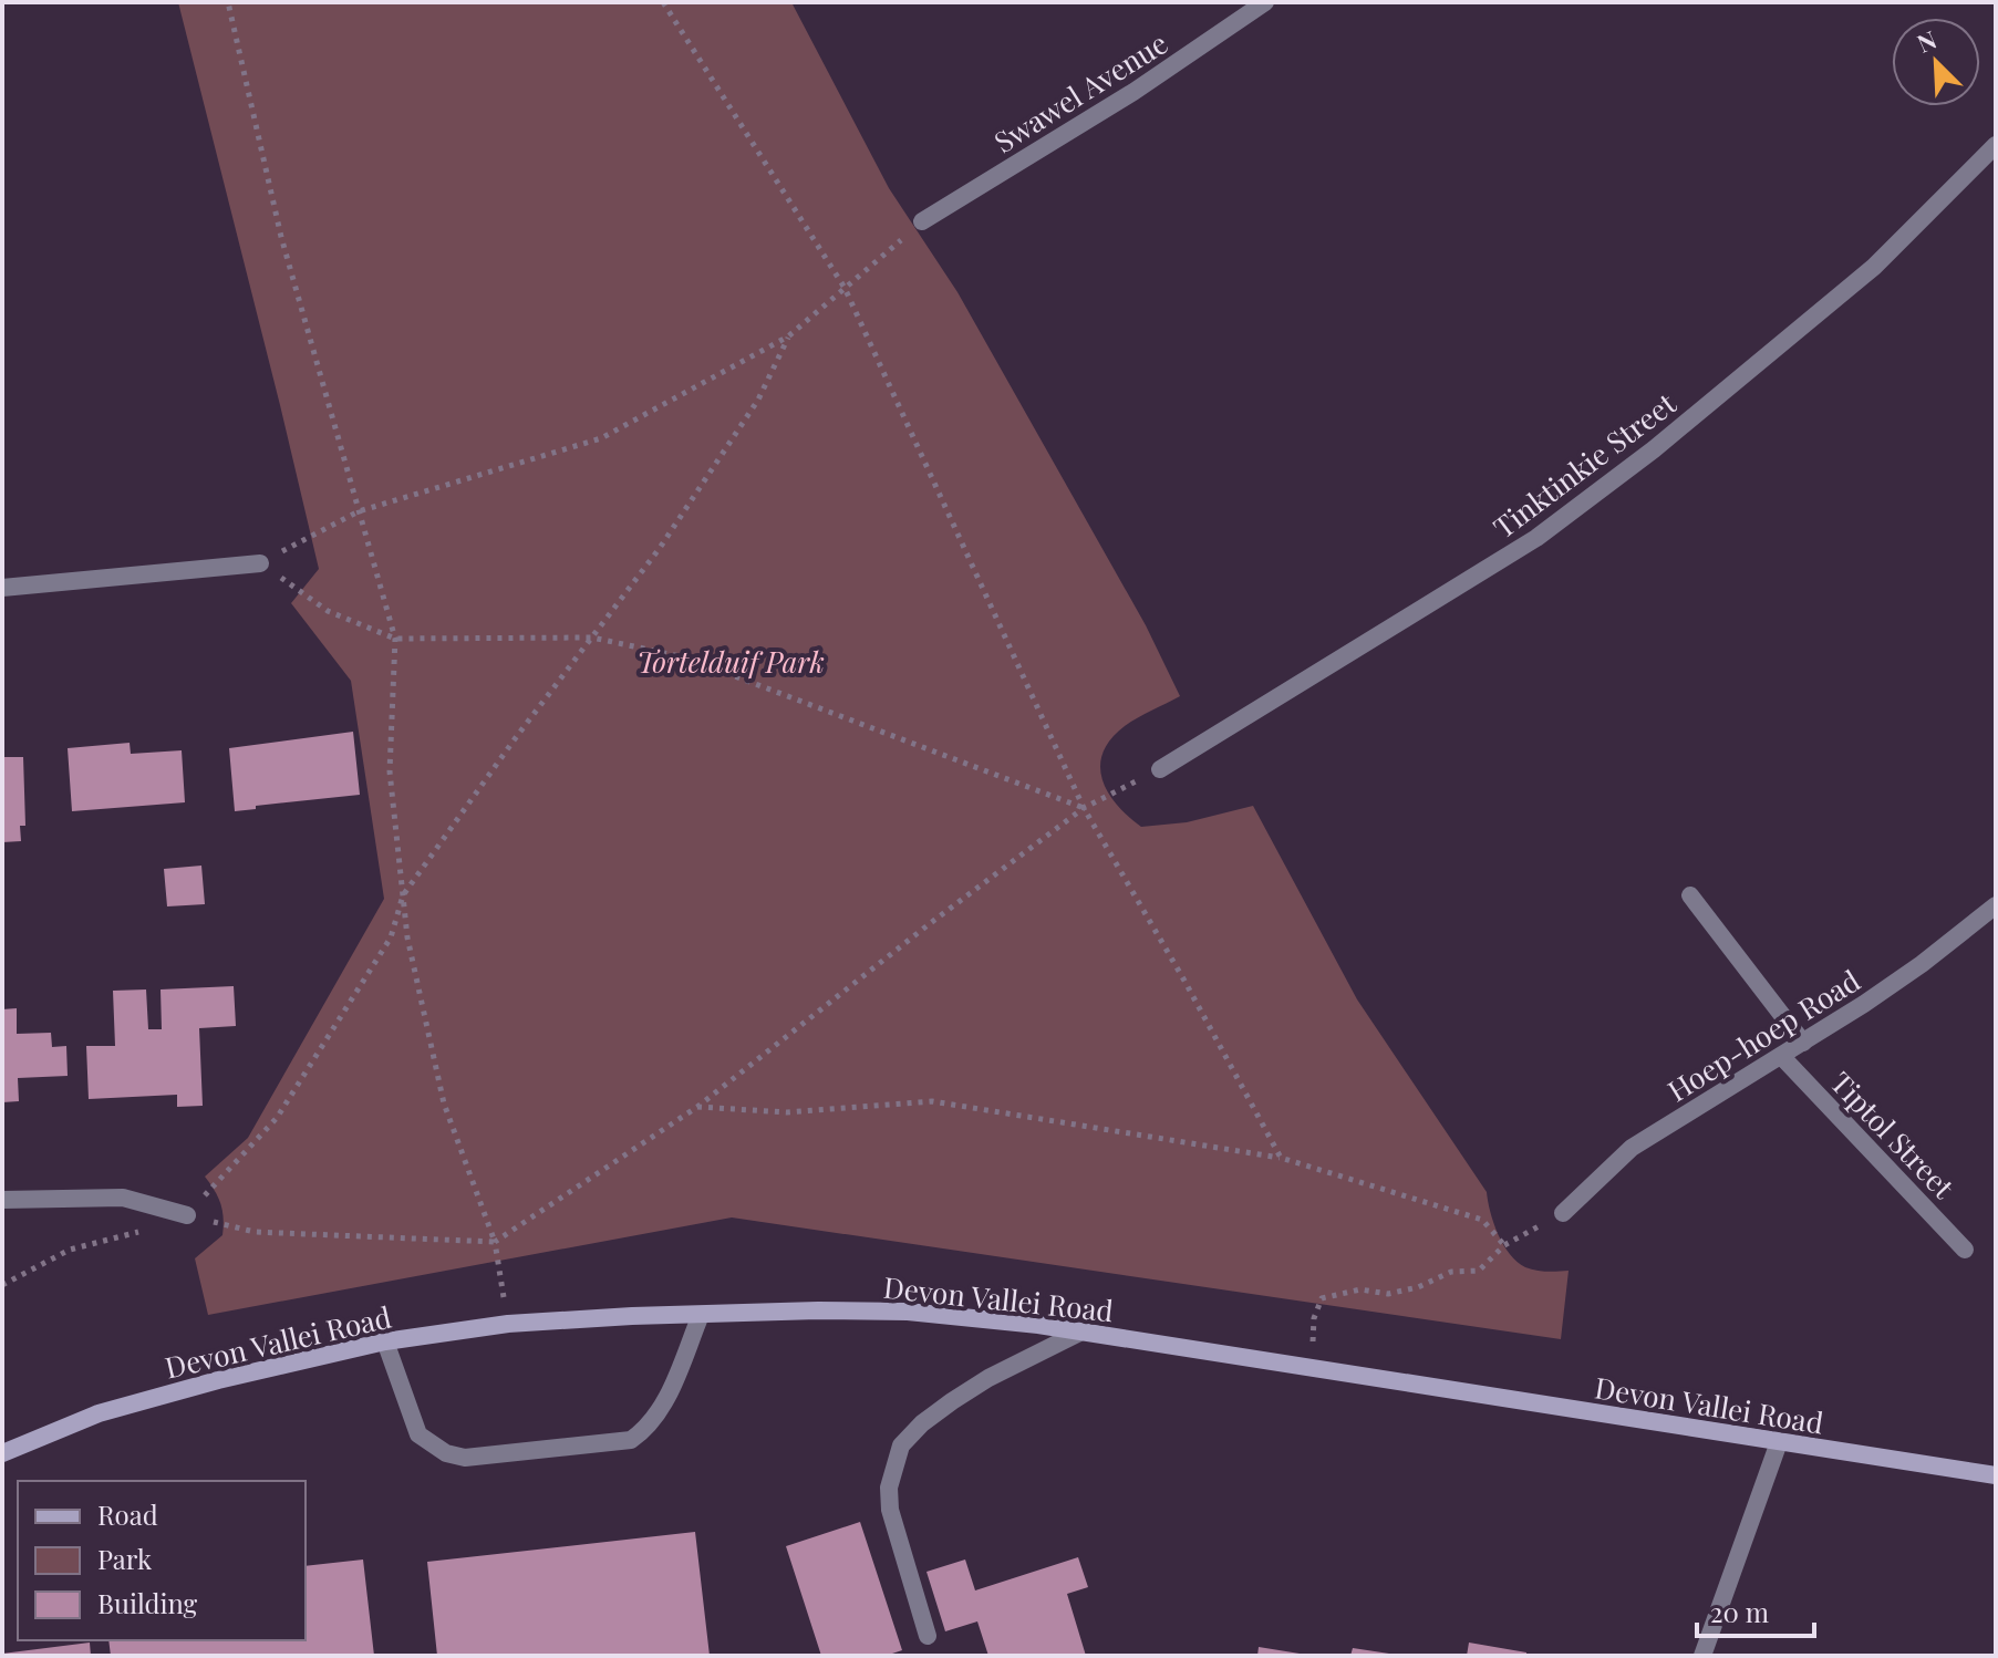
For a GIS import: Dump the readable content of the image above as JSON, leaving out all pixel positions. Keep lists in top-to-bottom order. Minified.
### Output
{"streets":{"street":["Swawel Avenue","Tinktinkie Street","Hoep-hoep Road","Tiptol Street","Devon Vallei Road"]},"crossings":[["Hoep-hoep Road","Tiptol Street"]],"parks":["Tortelduif Park"],"legend":["Road","Park","Building"],"scale_bar":"20 m","north":"top left"}
